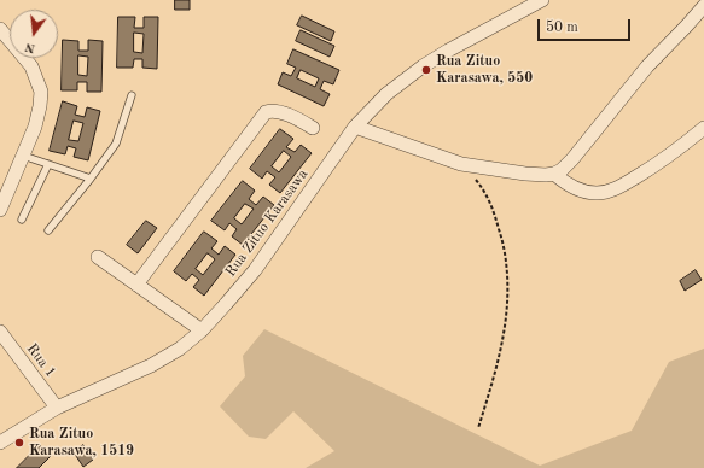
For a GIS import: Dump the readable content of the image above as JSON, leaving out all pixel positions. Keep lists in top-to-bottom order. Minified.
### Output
{"streets":{"street":["Rua Zituo Karasawa","Rua 1"]},"crossings":[["Rua Zituo Karasawa","Rua 1"]],"places":["Rua Zituo Karasawa, 550","Rua Zituo Karasawa, 1519"],"scale_bar":"50 m","north":"bottom"}
